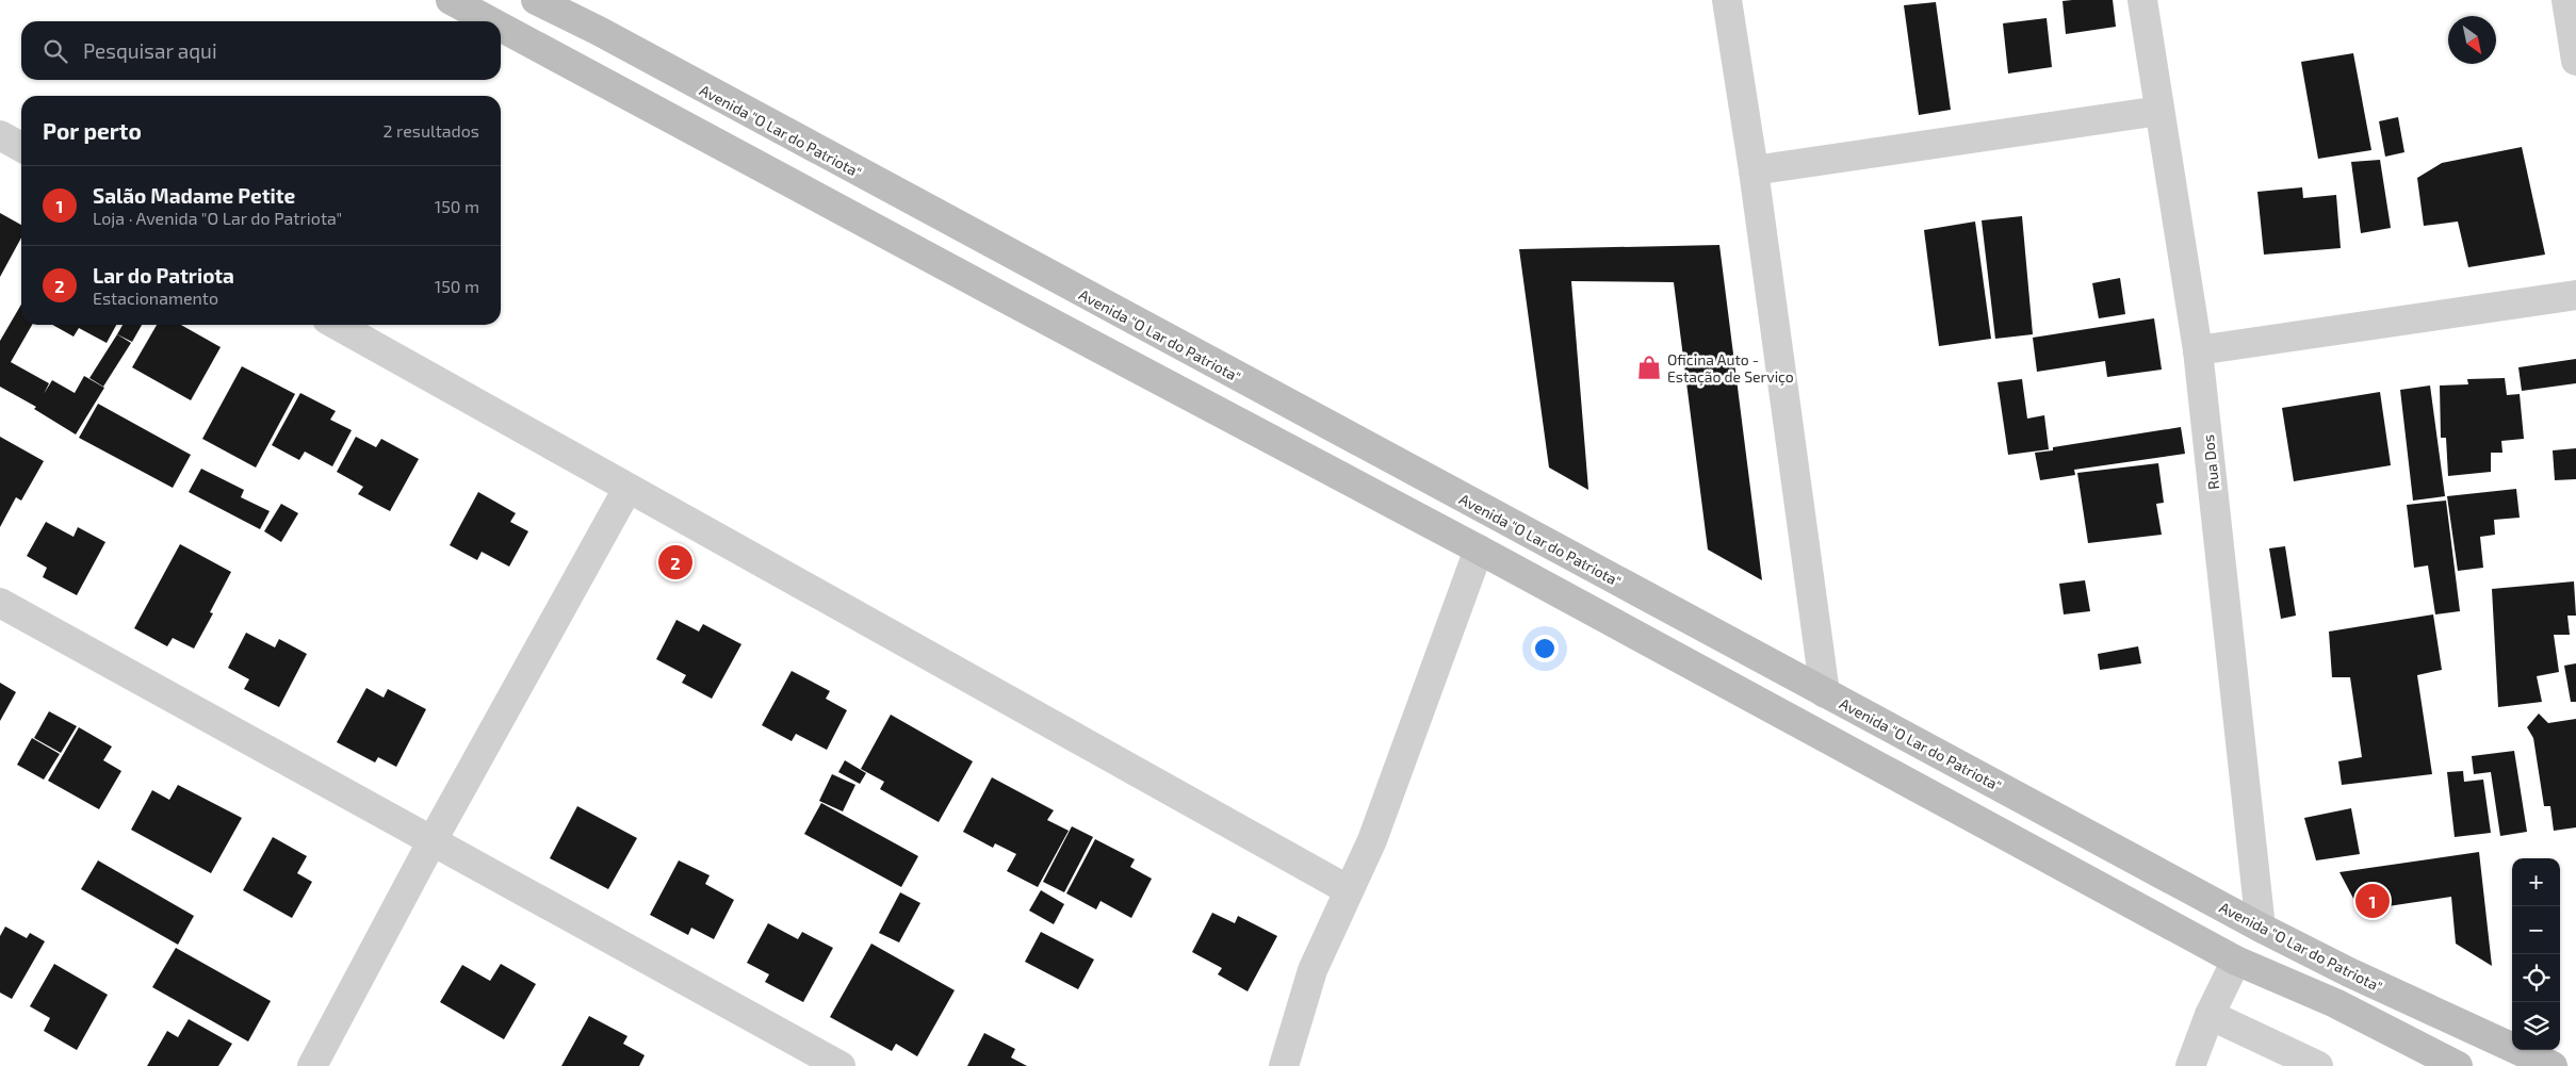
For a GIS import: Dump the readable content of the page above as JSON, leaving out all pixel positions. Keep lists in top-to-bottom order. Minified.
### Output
{"streets":{"main road":["Avenida \"O Lar do Patriota\""],"street":["Rua Dos"]},"crossings":[["Avenida \"O Lar do Patriota\"","Rua Dos"]],"places":{"shop":["Oficina Auto - Estação de Serviço"]},"north":"bottom right","page":{"search":"Pesquisar aqui","heading":["Por perto","2 resultados"],"list":[{"mark":"1","name":"Salão Madame Petite","note":"Loja · Avenida \"O Lar do Patriota\"","value":"150 m"},{"mark":"2","name":"Lar do Patriota","note":"Estacionamento","value":"150 m"}],"pins":["2","1"],"map_buttons":["+","−"]}}
